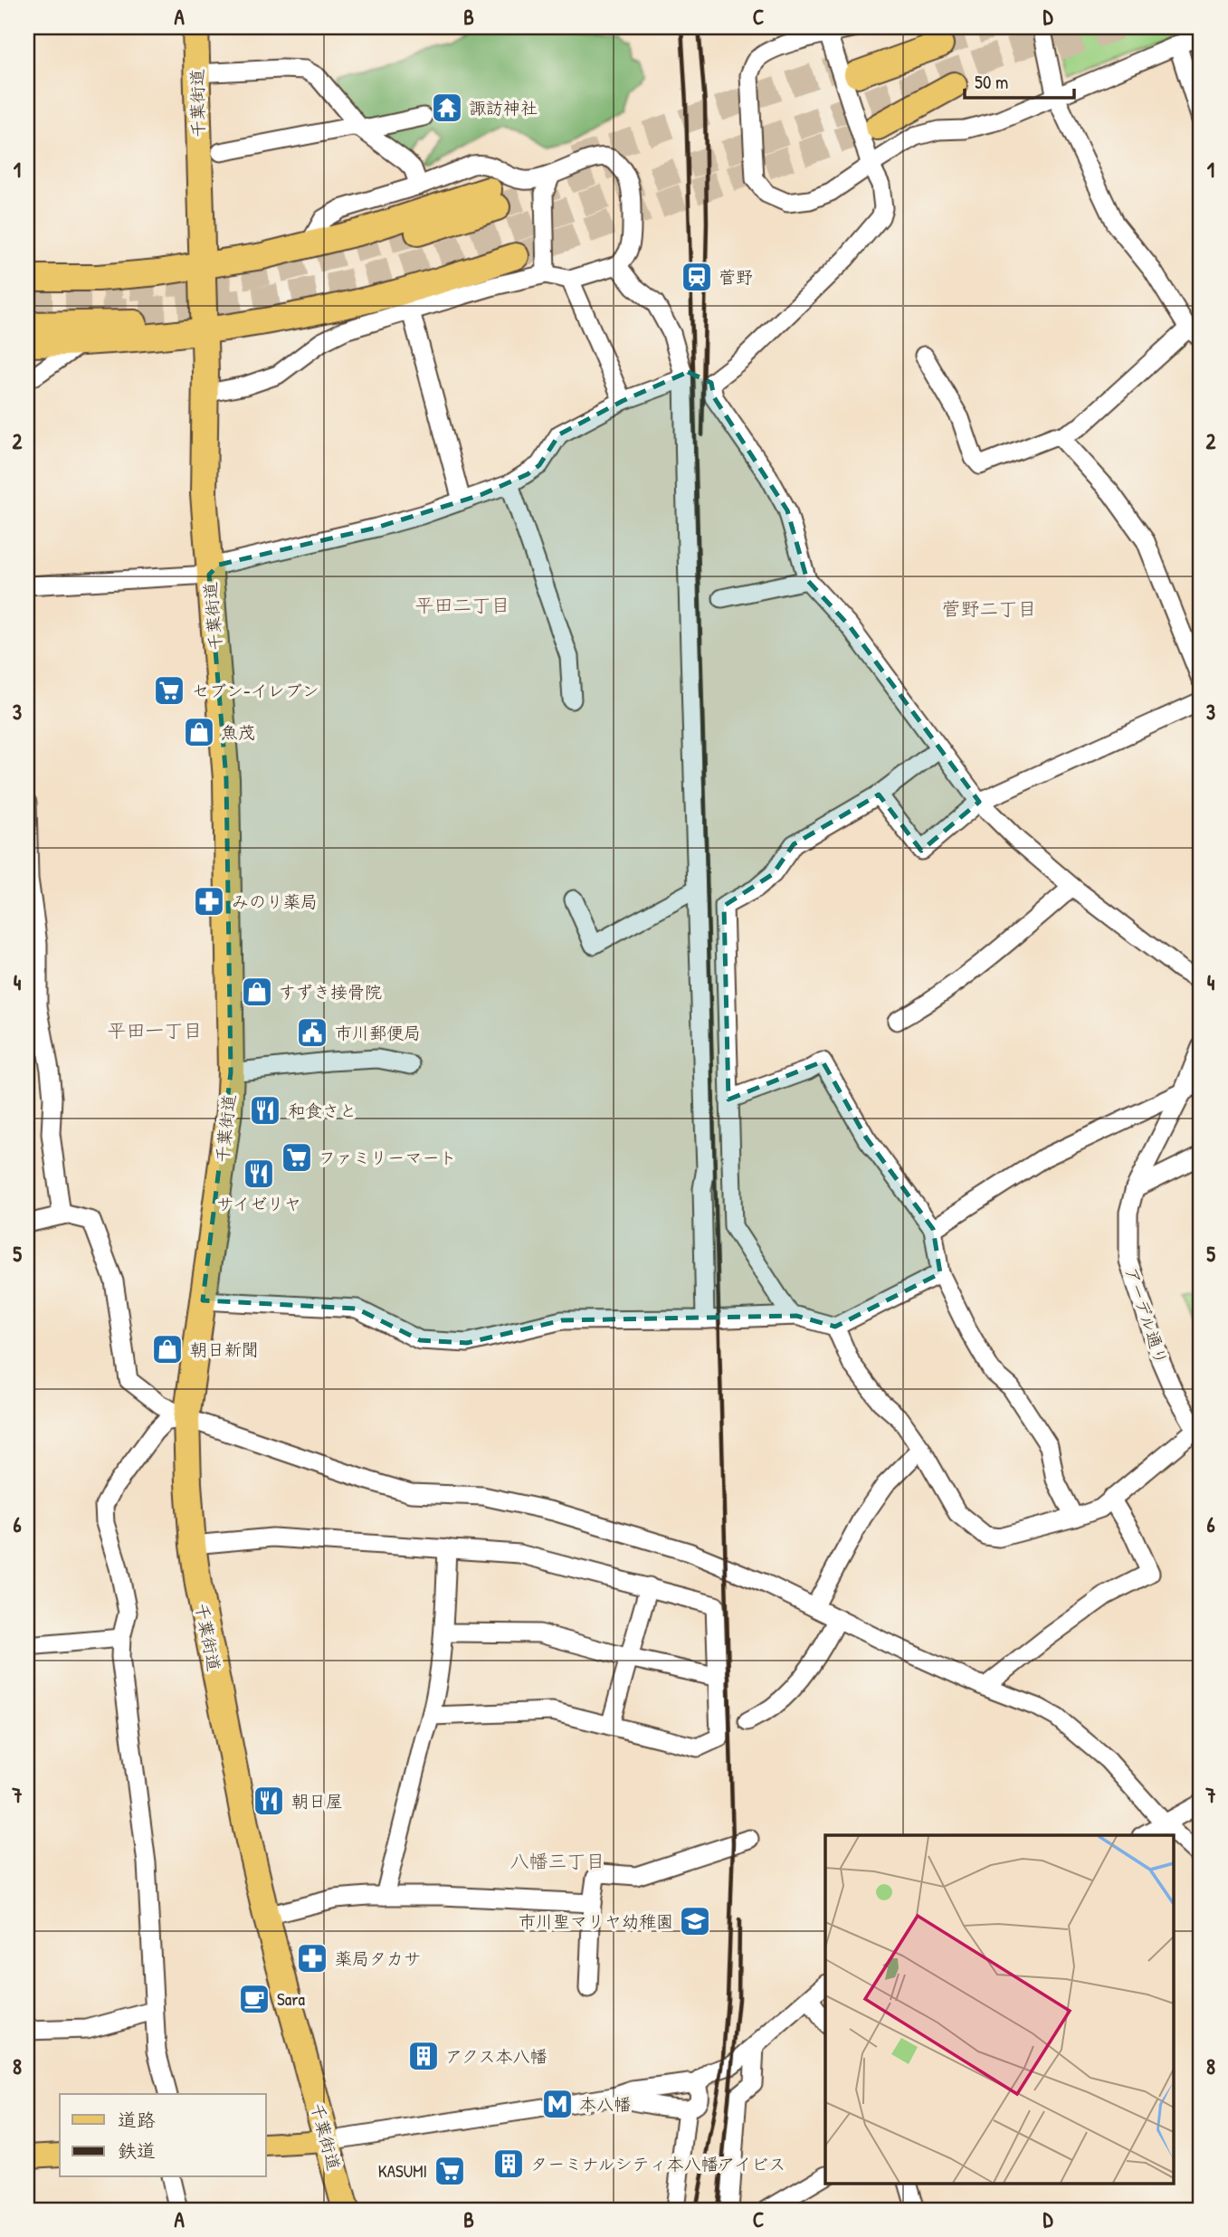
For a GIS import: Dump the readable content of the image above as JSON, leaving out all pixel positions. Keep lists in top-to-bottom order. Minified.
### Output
{"streets":{"highway":["千葉街道"],"street":["アーデル通り"]},"districts":["平田二丁目","菅野二丁目","平田一丁目","八幡三丁目"],"places":{"temple":["諏訪神社"],"station":["菅野"],"supermarket":["セブン-イレブン","ファミリーマート","KASUMI"],"shop":["魚茂","すずき接骨院","朝日新聞"],"pharmacy":["みのり薬局","薬局タカサ"],"public building":["市川郵便局"],"restaurant":["和食さと","サイゼリヤ","朝日屋"],"school or university":["市川聖マリヤ幼稚園"],"cafe":["Sara"],"building":["アクス本八幡","ターミナルシティ本八幡アイビス"],"metro station":["本八幡"]},"legend":["道路","鉄道"],"scale_bar":"50 m","grid":{"columns":["A","B","C","D"],"rows":["1","2","3","4","5","6","7","8"]}}
